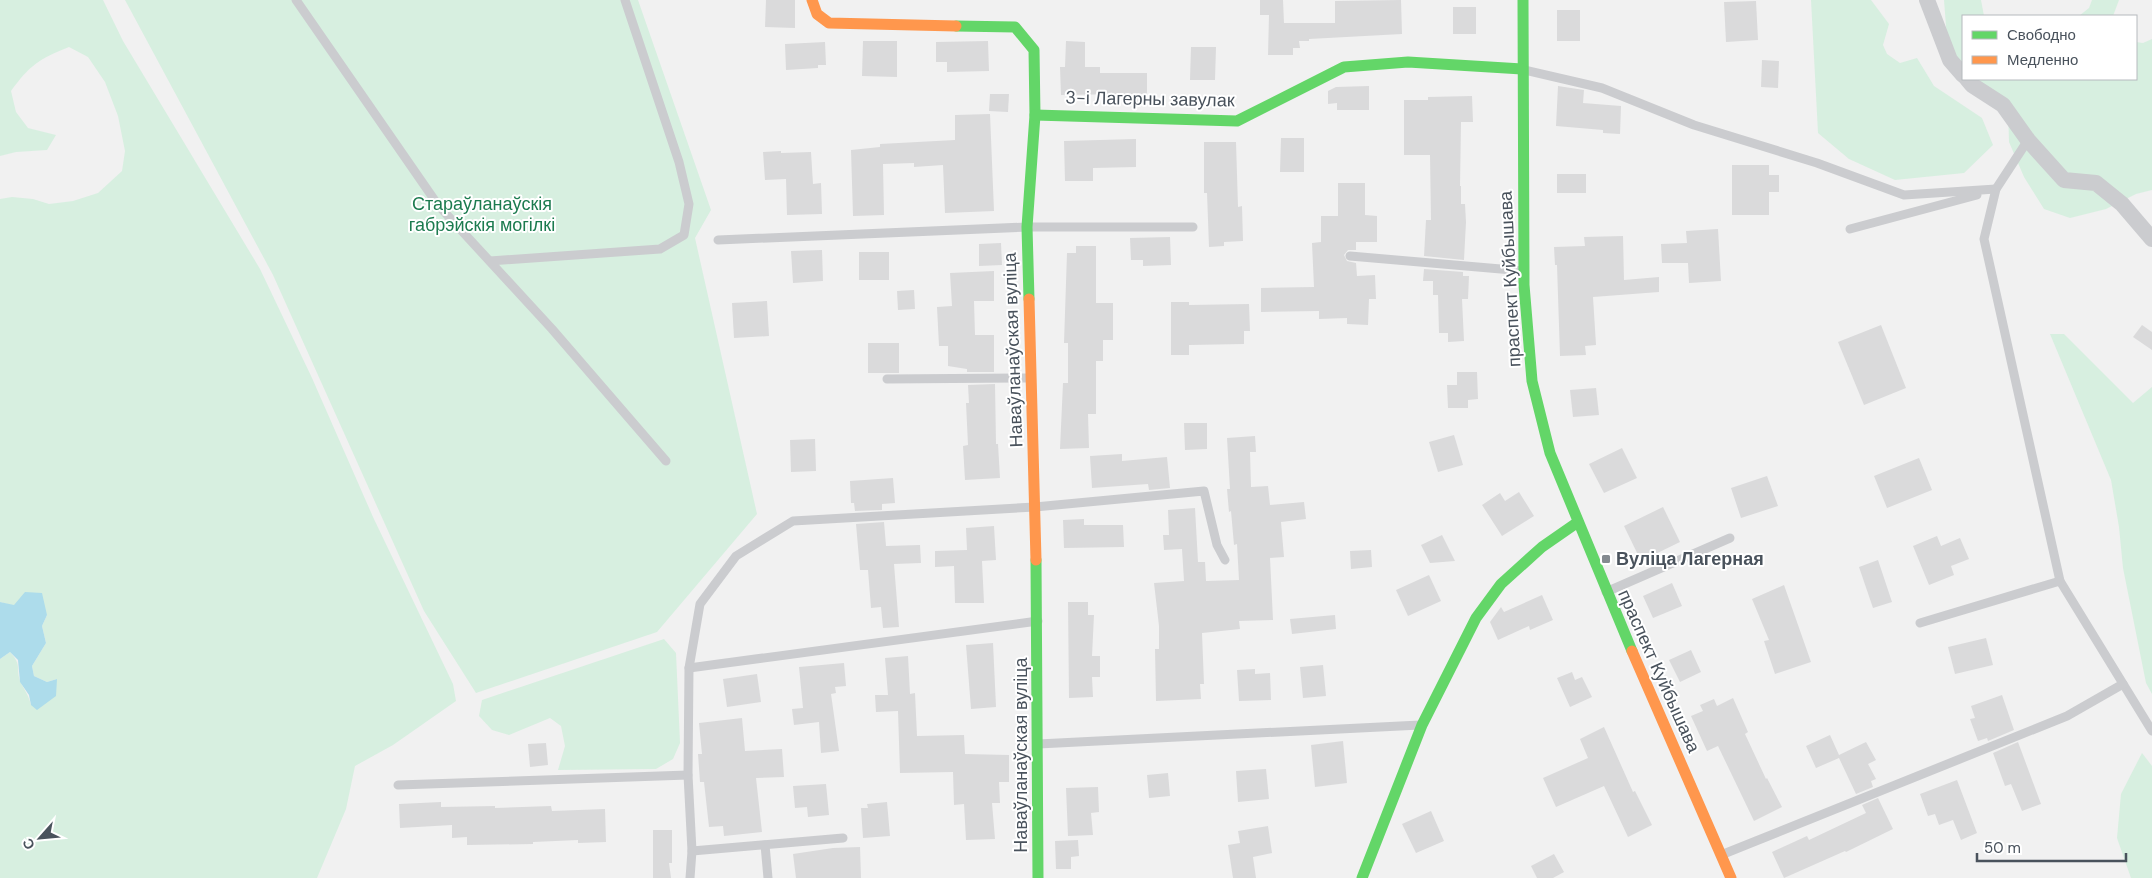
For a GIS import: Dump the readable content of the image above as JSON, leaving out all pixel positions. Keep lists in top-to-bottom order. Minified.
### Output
{"streets":{"street":["3-і Лагерны завулак","праспект Куйбышава","Наваўланаўская вуліца"]},"crossings":[["3-і Лагерны завулак","праспект Куйбышава"],["3-і Лагерны завулак","Наваўланаўская вуліца"]],"parks":["Стараўланаўскія габрэйскія могілкі"],"places":{"transit":["Вуліца Лагерная"]},"legend":["Свободно","Медленно"],"scale_bar":"50 m","north":"bottom left"}
